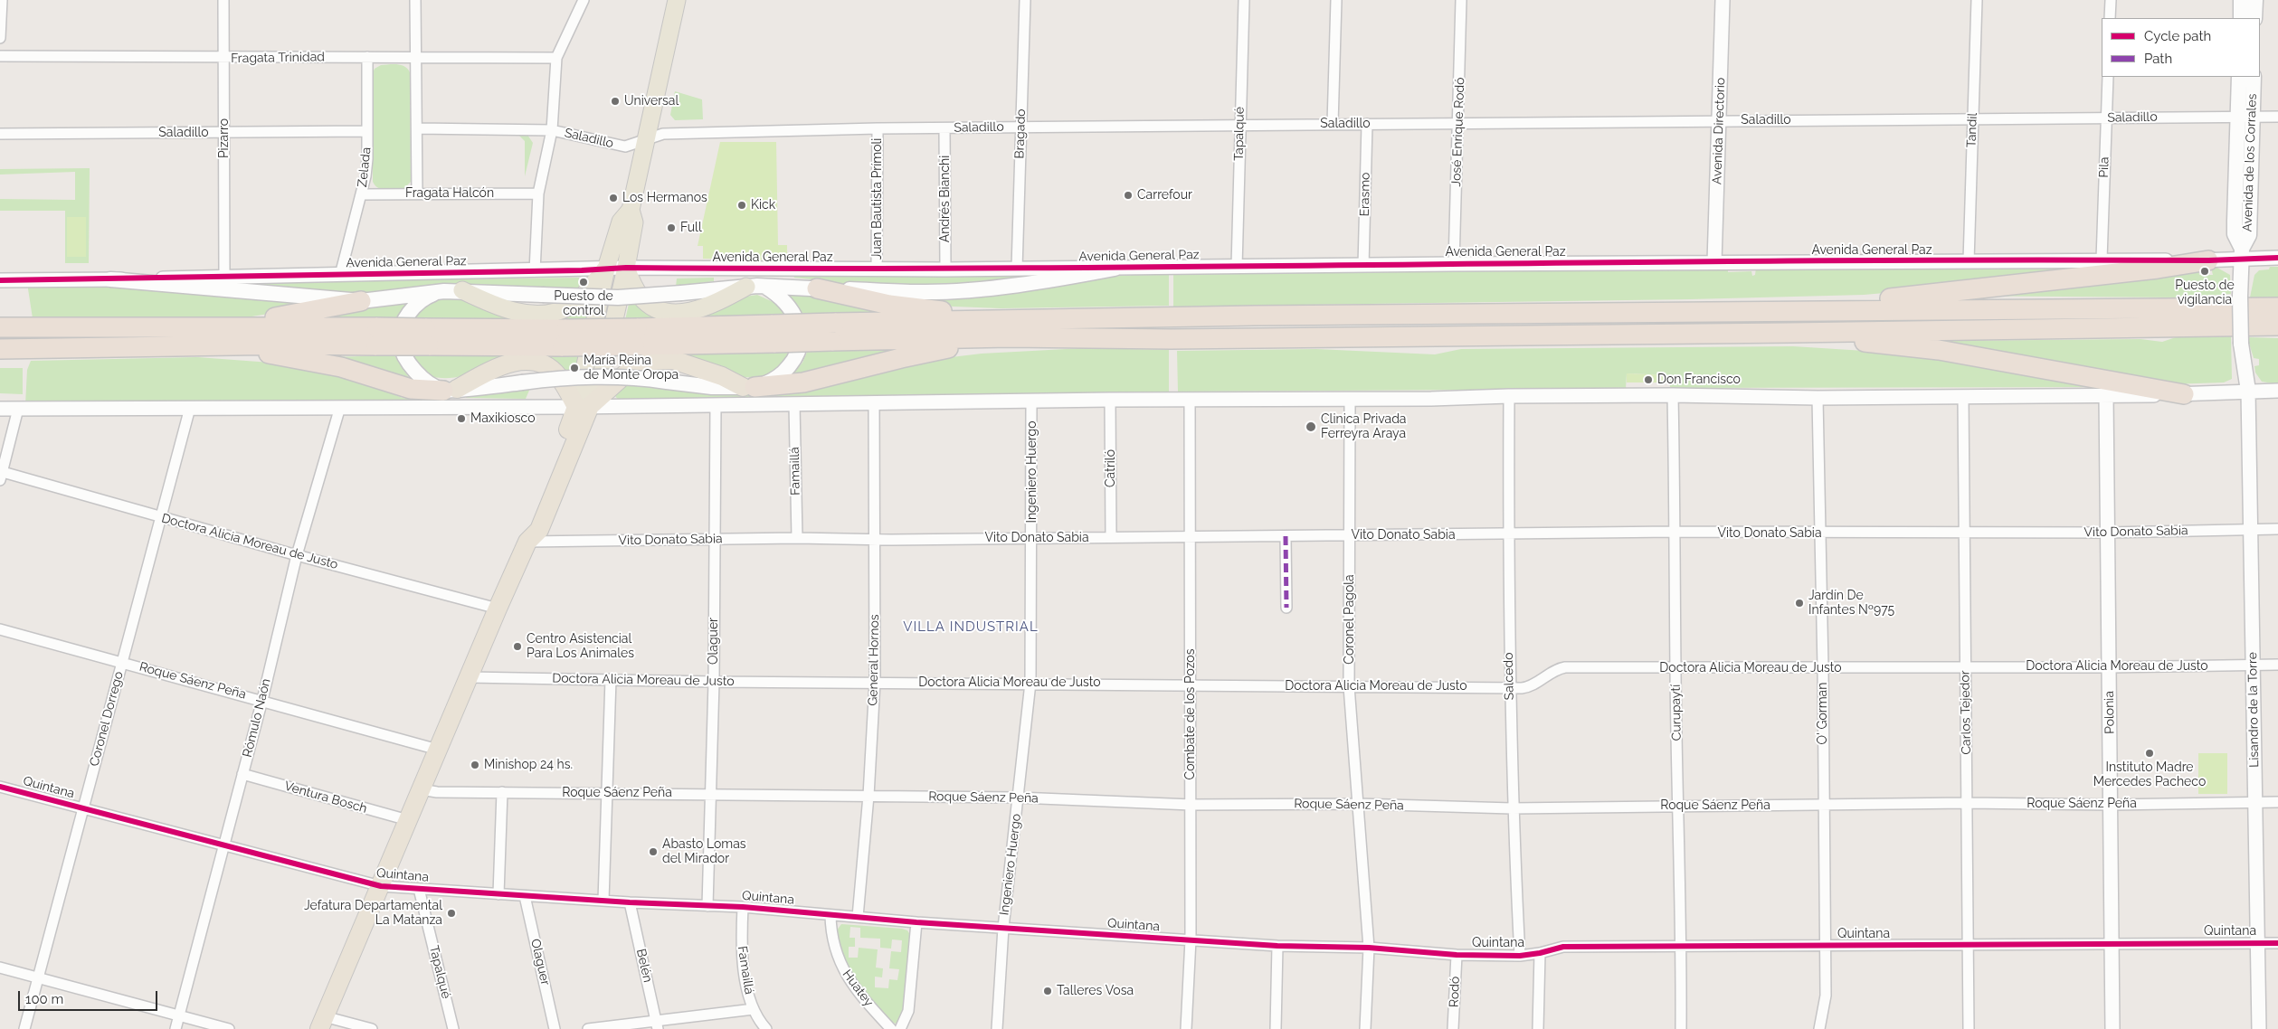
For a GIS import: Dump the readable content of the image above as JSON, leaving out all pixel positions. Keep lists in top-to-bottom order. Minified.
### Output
{"streets":{"main road":["Avenida de los Corrales"],"street":["Fragata Trinidad","Saladillo","Tandil","Avenida Directorio","José Enrique Rodó","Bragado","Tapalqué","Pizarro","Zelada","Pila","Fragata Halcón","Erasmo","Juan Bautista Prímoli","Andrés Bianchi","Avenida General Paz","Catriló","Famaillá","Ingeniero Huergo","Vito Donato Sabia","Doctora Alicia Moreau de Justo","Coronel Pagola","Olaguer","General Hornos","Salcedo","Roque Sáenz Peña","Lisandro de la Torre","Curupaytí","Carlos Tejedor","Polonia","O' Gorman","Combate de los Pozos","Rómulo Naón","Coronel Dorrego","Quintana","Ventura Bosch","Belén","Huatey","Rodó"]},"crossings":[["Fragata Trinidad","Pizarro"],["Fragata Trinidad","Zelada"],["Saladillo","Tandil"],["Saladillo","Avenida Directorio"],["Saladillo","José Enrique Rodó"],["Saladillo","Bragado"],["Saladillo","Tapalqué"],["Saladillo","Pizarro"],["Saladillo","Avenida de los Corrales"],["Saladillo","Zelada"],["Saladillo","Pila"],["Saladillo","Erasmo"],["Saladillo","Juan Bautista Prímoli"],["Saladillo","Andrés Bianchi"],["Tandil","Avenida General Paz"],["Avenida Directorio","Avenida General Paz"],["José Enrique Rodó","Avenida General Paz"],["Bragado","Avenida General Paz"],["Tapalqué","Avenida General Paz"],["Tapalqué","Quintana"],["Pizarro","Avenida General Paz"],["Avenida de los Corrales","Avenida General Paz"],["Avenida de los Corrales","Lisandro de la Torre"],["Zelada","Fragata Halcón"],["Zelada","Avenida General Paz"],["Pila","Avenida General Paz"],["Erasmo","Avenida General Paz"],["Juan Bautista Prímoli","Avenida General Paz"],["Andrés Bianchi","Avenida General Paz"],["Catriló","Vito Donato Sabia"],["Famaillá","Vito Donato Sabia"],["Famaillá","Quintana"],["Ingeniero Huergo","Vito Donato Sabia"],["Ingeniero Huergo","Doctora Alicia Moreau de Justo"],["Ingeniero Huergo","Roque Sáenz Peña"],["Ingeniero Huergo","Quintana"],["Vito Donato Sabia","Coronel Pagola"],["Vito Donato Sabia","Olaguer"],["Vito Donato Sabia","General Hornos"],["Vito Donato Sabia","Salcedo"],["Vito Donato Sabia","Lisandro de la Torre"],["Vito Donato Sabia","Curupaytí"],["Vito Donato Sabia","Carlos Tejedor"],["Vito Donato Sabia","Polonia"],["Vito Donato Sabia","O' Gorman"],["Vito Donato Sabia","Combate de los Pozos"],["Doctora Alicia Moreau de Justo","Coronel Pagola"],["Doctora Alicia Moreau de Justo","Olaguer"],["Doctora Alicia Moreau de Justo","General Hornos"],["Doctora Alicia Moreau de Justo","Salcedo"],["Doctora Alicia Moreau de Justo","Lisandro de la Torre"],["Doctora Alicia Moreau de Justo","Curupaytí"],["Doctora Alicia Moreau de Justo","Carlos Tejedor"],["Doctora Alicia Moreau de Justo","Polonia"],["Doctora Alicia Moreau de Justo","O' Gorman"],["Doctora Alicia Moreau de Justo","Combate de los Pozos"],["Doctora Alicia Moreau de Justo","Rómulo Naón"],["Doctora Alicia Moreau de Justo","Coronel Dorrego"],["Coronel Pagola","Roque Sáenz Peña"],["Coronel Pagola","Quintana"],["Olaguer","Roque Sáenz Peña"],["Olaguer","Quintana"],["General Hornos","Roque Sáenz Peña"],["General Hornos","Quintana"],["Salcedo","Roque Sáenz Peña"],["Salcedo","Quintana"],["Roque Sáenz Peña","Lisandro de la Torre"],["Roque Sáenz Peña","Curupaytí"],["Roque Sáenz Peña","Carlos Tejedor"],["Roque Sáenz Peña","Polonia"],["Roque Sáenz Peña","O' Gorman"],["Roque Sáenz Peña","Combate de los Pozos"],["Roque Sáenz Peña","Rómulo Naón"],["Roque Sáenz Peña","Coronel Dorrego"],["Lisandro de la Torre","Quintana"],["Curupaytí","Quintana"],["Carlos Tejedor","Quintana"],["Polonia","Quintana"],["O' Gorman","Quintana"],["Combate de los Pozos","Quintana"],["Rómulo Naón","Quintana"],["Rómulo Naón","Ventura Bosch"],["Coronel Dorrego","Quintana"],["Quintana","Belén"],["Quintana","Huatey"],["Quintana","Rodó"]],"districts":["VILLA INDUSTRIAL"],"places":["Universal","Carrefour","Los Hermanos","Kick","Full","Puesto de vigilancia","Puesto de control","María Reina de Monte Oropa","Don Francisco","Maxikiosco","Clinica Privada Ferreyra Araya","Jardín De Infantes Nº975","Centro Asistencial Para Los Animales","Instituto Madre Mercedes Pacheco","Minishop 24 hs.","Abasto Lomas del Mirador","Jefatura Departamental La Matanza","Talleres Vosa"],"legend":["Cycle path","Path"],"scale_bar":"100 m"}
